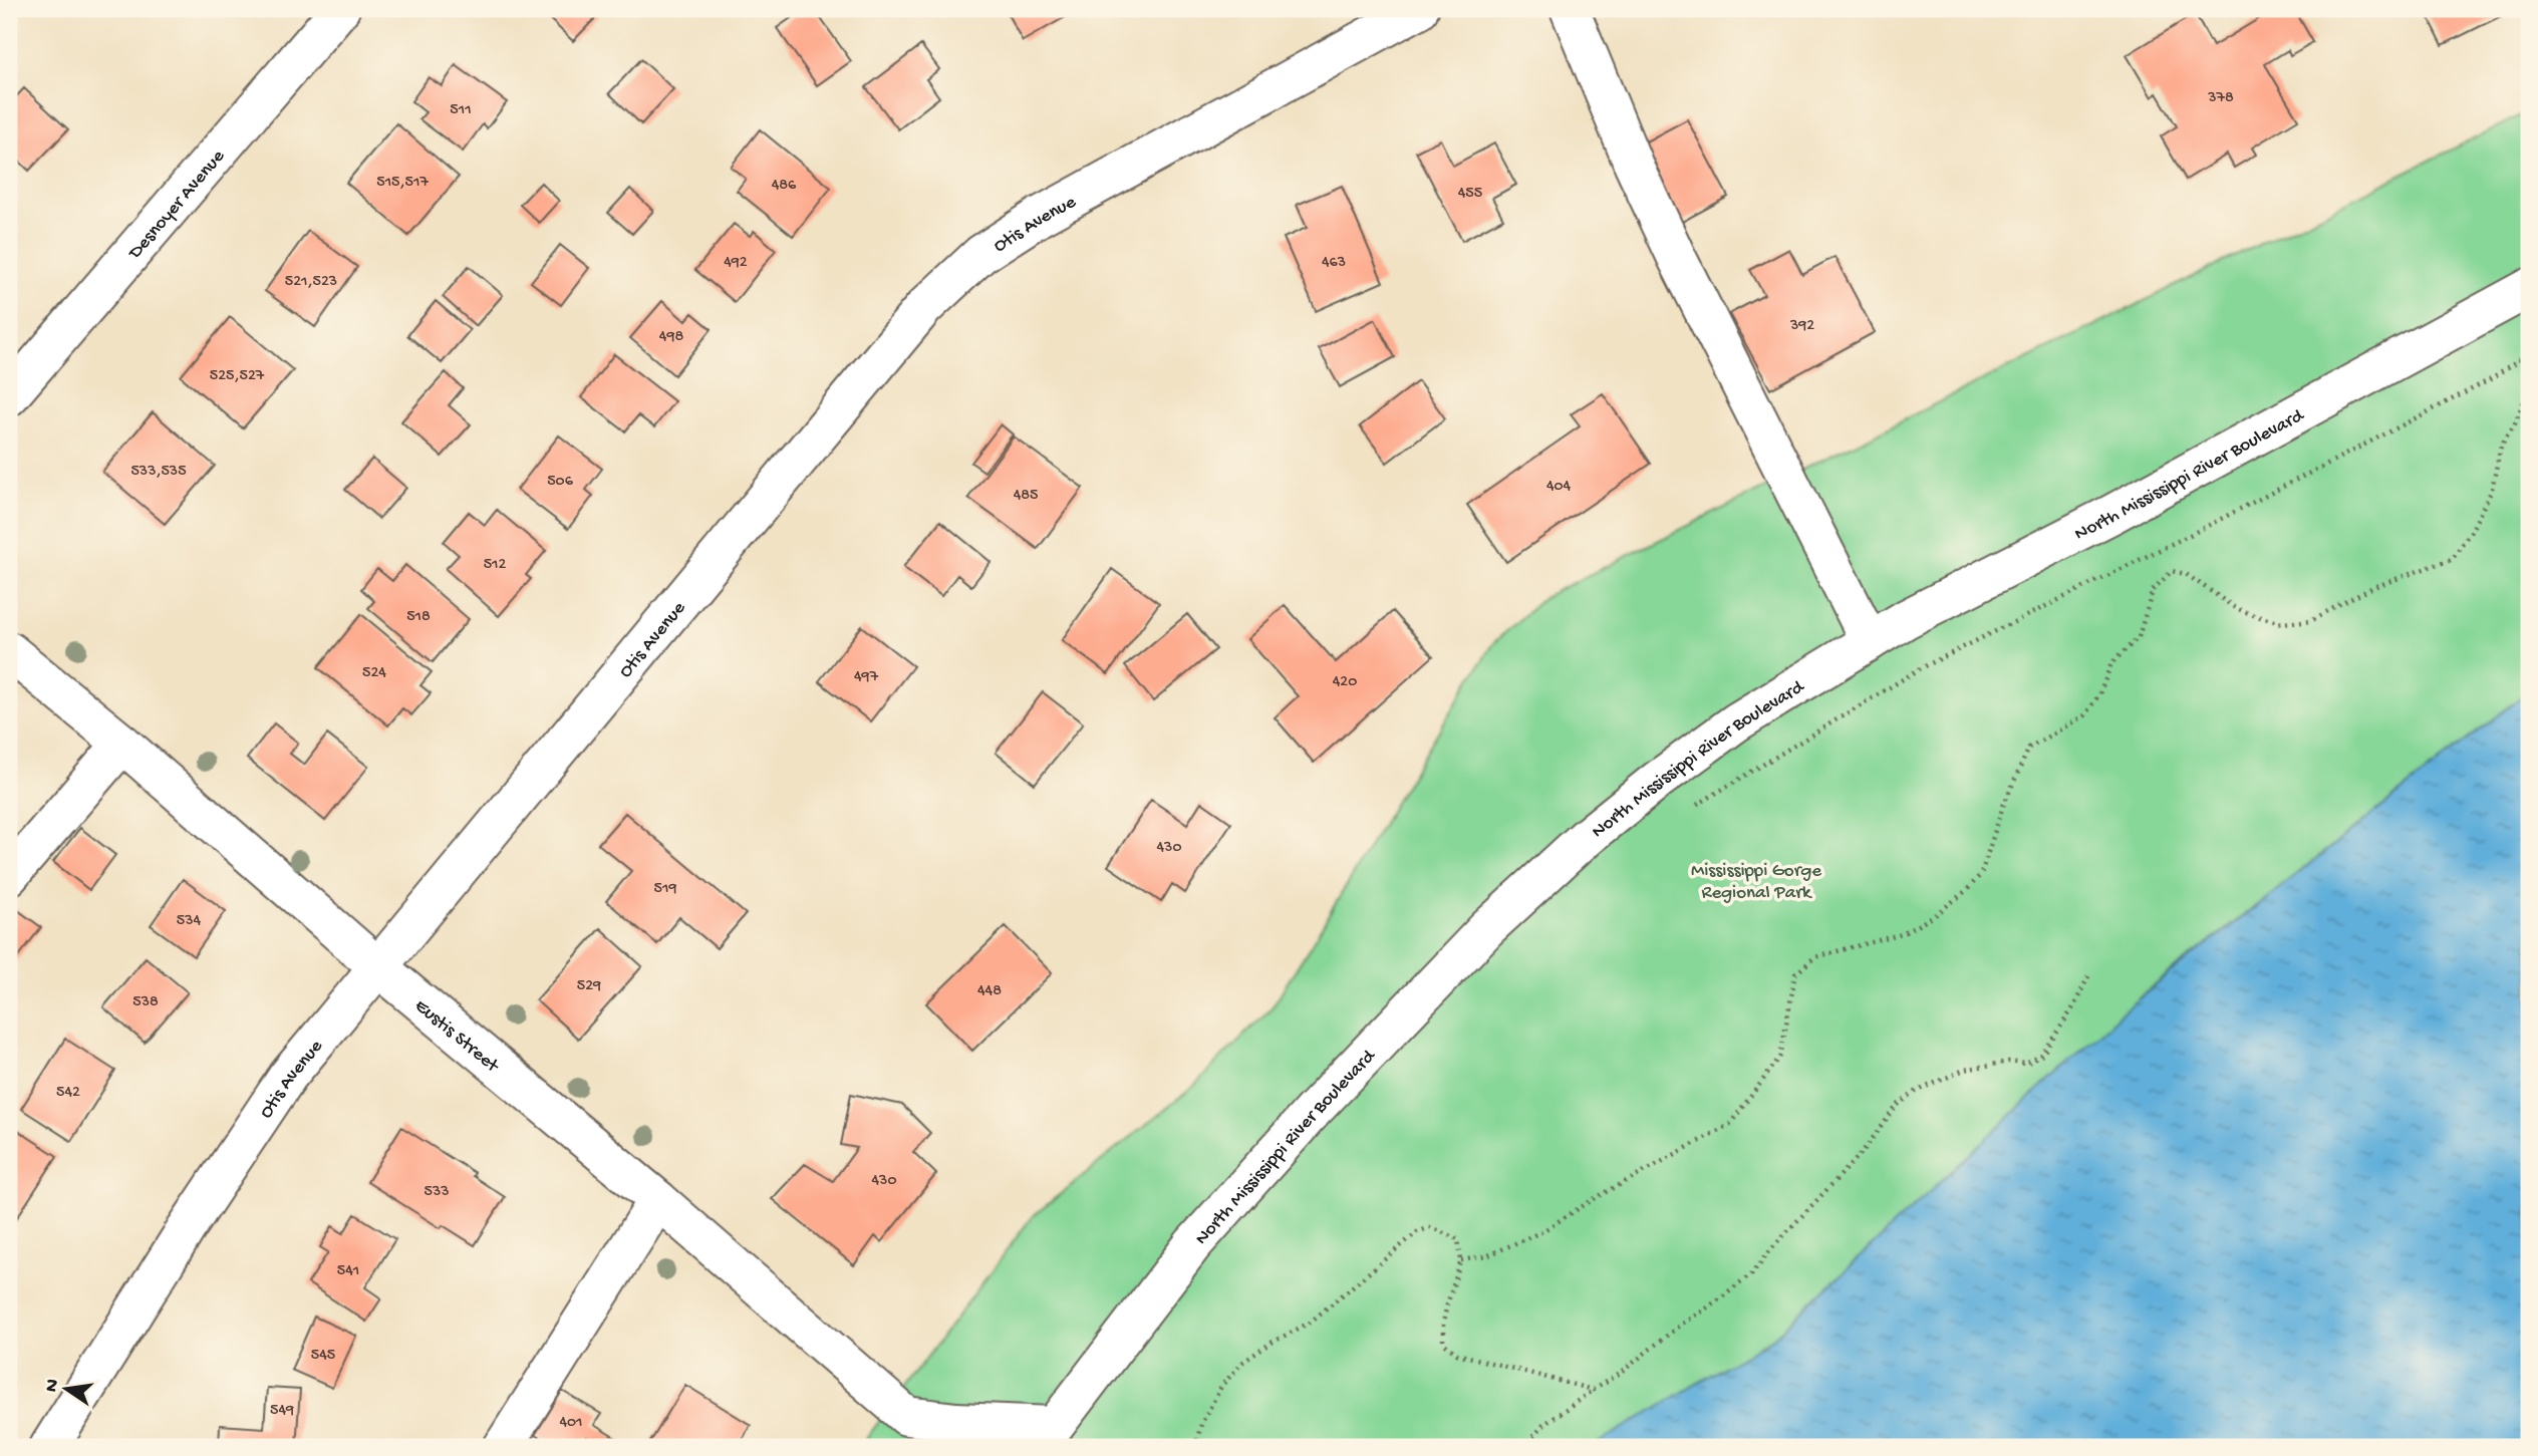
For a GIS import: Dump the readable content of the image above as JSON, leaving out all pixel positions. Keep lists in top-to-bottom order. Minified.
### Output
{"streets":{"street":["Desnoyer Avenue","Otis Avenue","North Mississippi River Boulevard","Eustis Street"]},"crossings":[["Otis Avenue","Eustis Street"],["North Mississippi River Boulevard","Eustis Street"]],"parks":["Mississippi Gorge Regional Park"],"house_numbers":["378","511","515,517","486","455","492","463","521,523","392","498","525,527","533,535","506","404","485","512","518","524","497","420","430","519","534","529","448","538","542","430","533","541","545","549","401"],"north":"left"}
